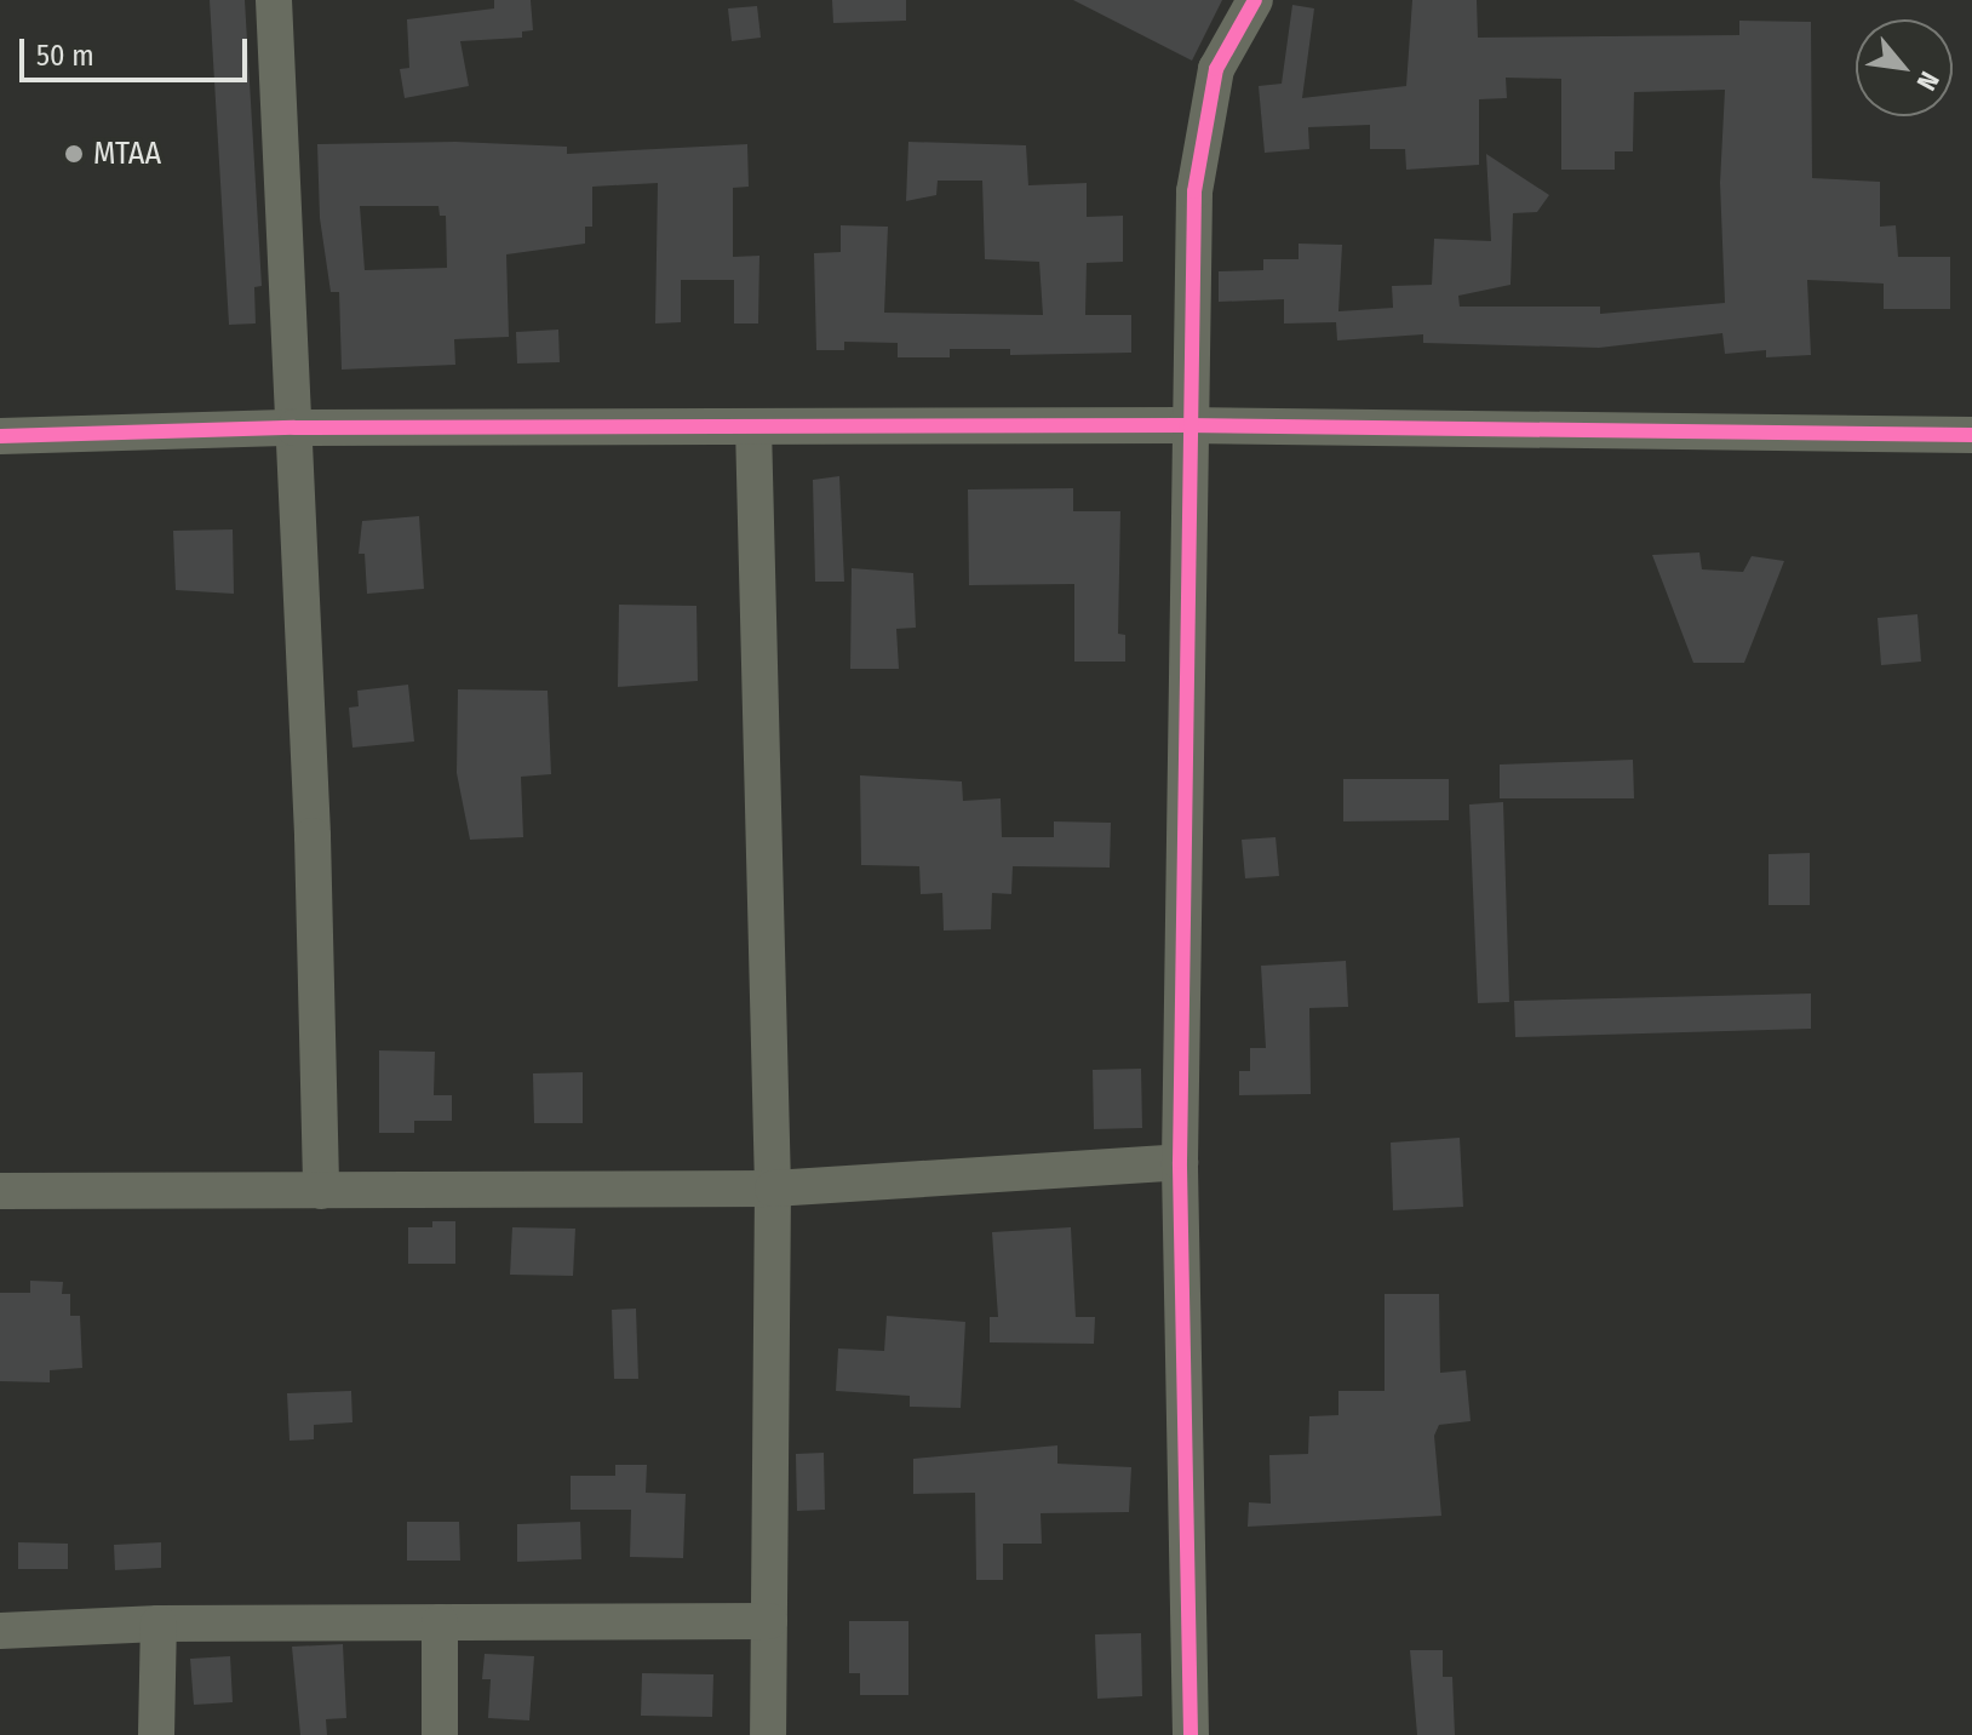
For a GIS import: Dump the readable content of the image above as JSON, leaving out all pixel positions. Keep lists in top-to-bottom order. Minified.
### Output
{"places":["MTAA"],"scale_bar":"50 m","north":"bottom right"}
